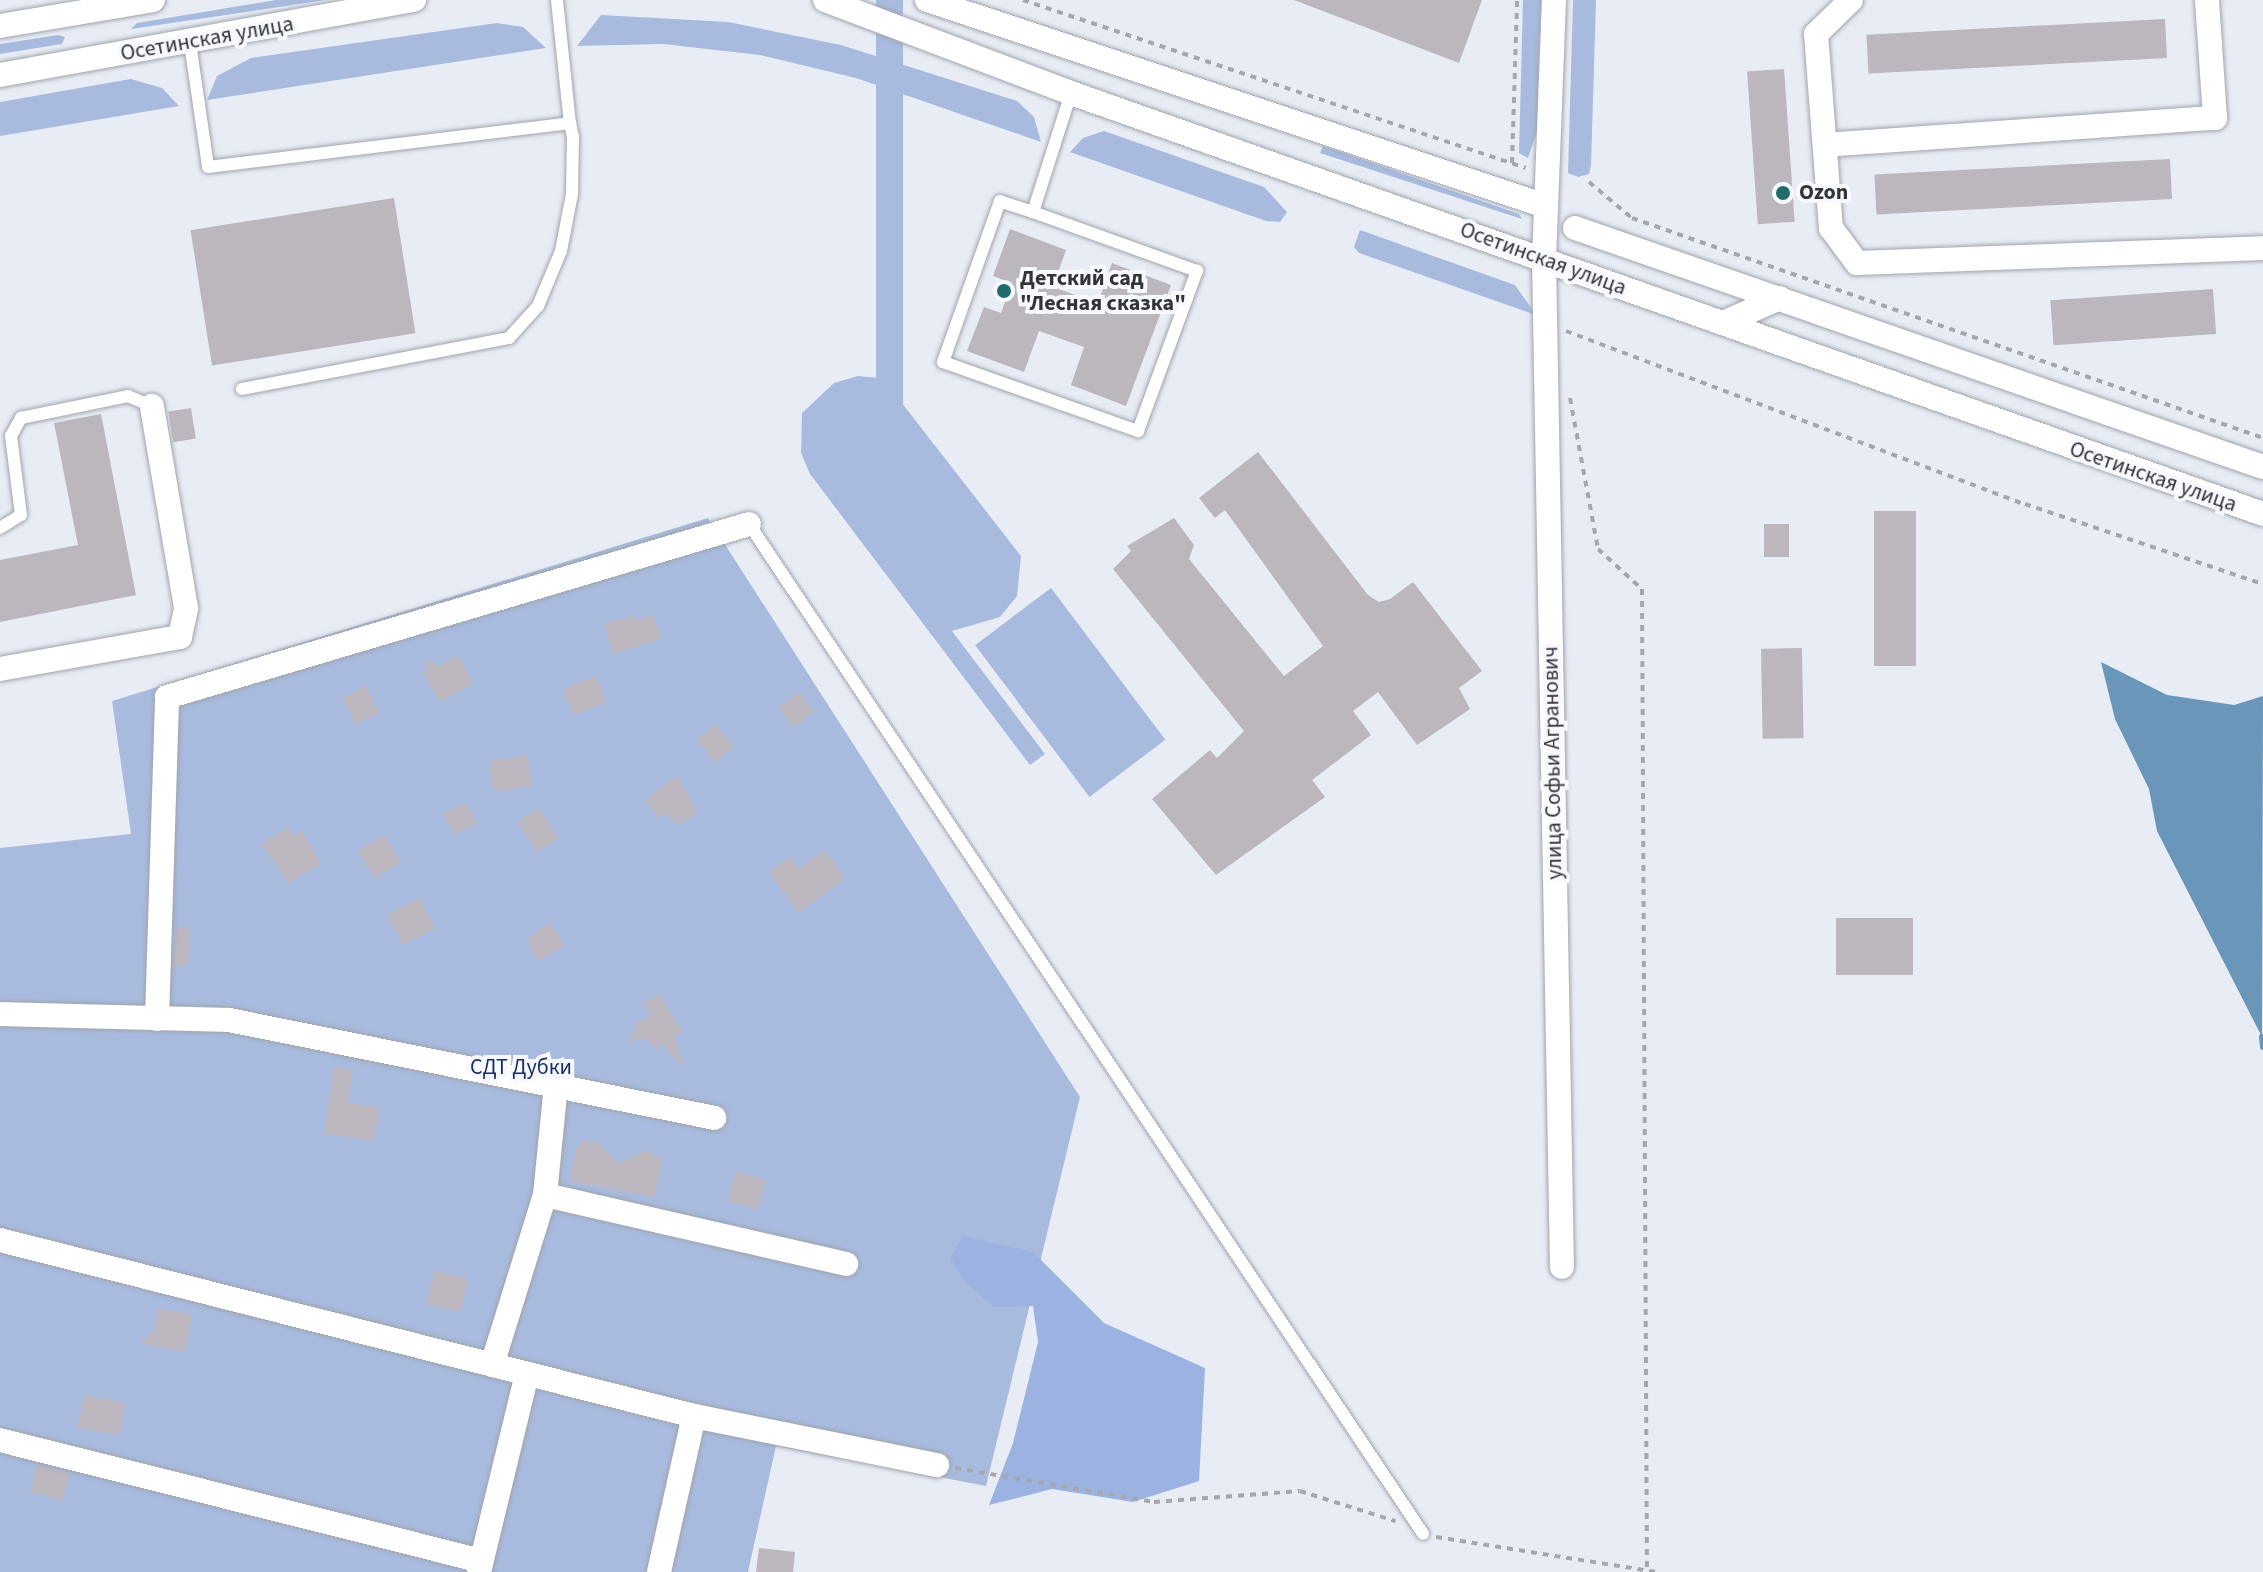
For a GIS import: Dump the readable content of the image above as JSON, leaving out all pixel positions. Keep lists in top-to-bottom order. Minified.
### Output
{"streets":{"street":["Осетинская улица","улица Софьи Агранович"]},"crossings":[["Осетинская улица","улица Софьи Агранович"]],"parks":["СДТ Дубки"],"places":["Ozon","Детский сад \"Лесная сказка\""]}
